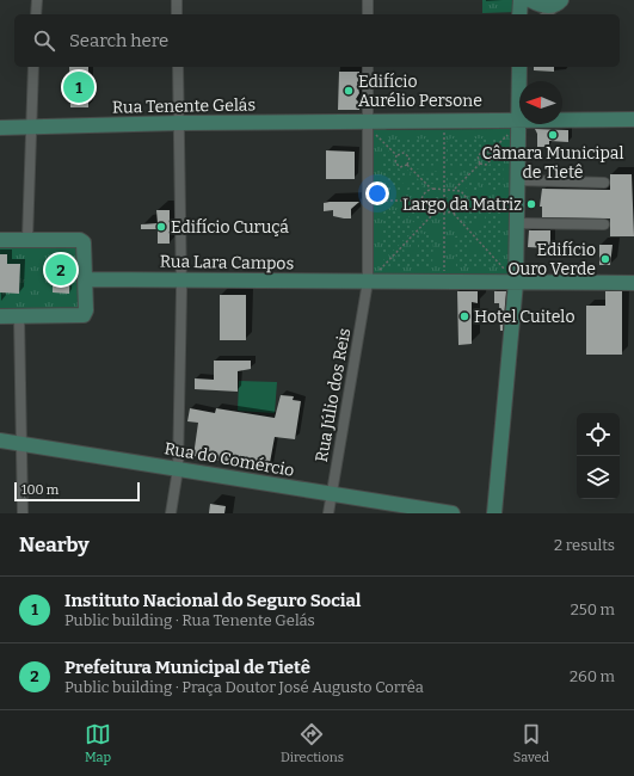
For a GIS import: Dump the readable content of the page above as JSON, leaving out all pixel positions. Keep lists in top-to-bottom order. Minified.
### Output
{"streets":{"street":["Rua Tenente Gelás","Rua Lara Campos","Rua Júlio dos Reis","Rua do Comércio"]},"crossings":[["Rua Tenente Gelás","Rua Júlio dos Reis"],["Rua Lara Campos","Rua Júlio dos Reis"],["Rua Júlio dos Reis","Rua do Comércio"]],"places":["Edifício Aurélio Persone","Câmara Municipal de Tietê","Largo da Matriz","Edifício Curuçá","Edifício Ouro Verde","Hotel Cuitelo"],"scale_bar":"100 m","north":"left","page":{"search":"Search here","pins":["1","2"],"scale":"100 m","heading":["Nearby","2 results"],"list":[{"mark":"1","name":"Instituto Nacional do Seguro Social","note":"Public building · Rua Tenente Gelás","value":"250 m"},{"mark":"2","name":"Prefeitura Municipal de Tietê","note":"Public building · Praça Doutor José Augusto Corrêa","value":"260 m"}],"nav":["Map","Directions","Saved"]}}
